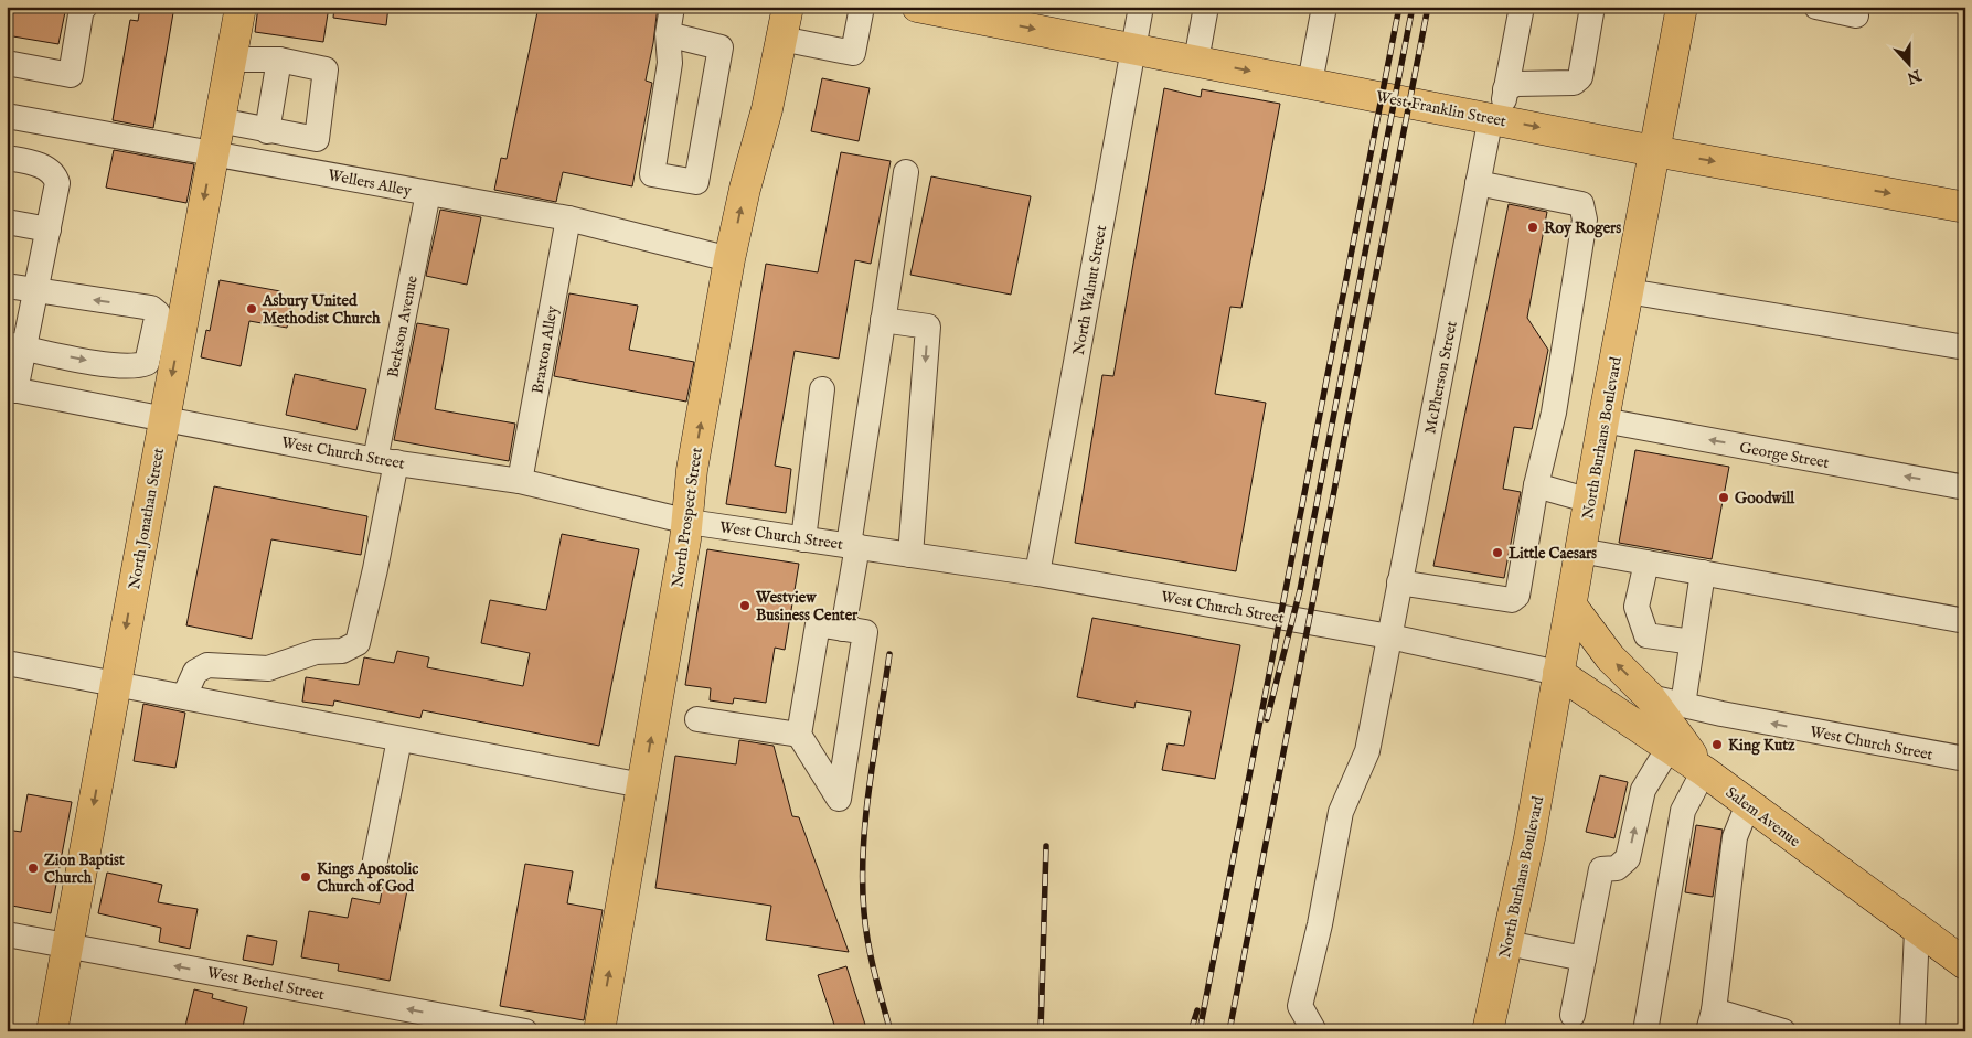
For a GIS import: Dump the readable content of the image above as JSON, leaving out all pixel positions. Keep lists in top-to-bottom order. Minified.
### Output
{"streets":{"main road":["West Franklin Street","North Burhans Boulevard","North Prospect Street","North Jonathan Street","Salem Avenue"],"street":["Wellers Alley","North Walnut Street","Berkson Avenue","Braxton Alley","McPherson Street","West Church Street","George Street","West Bethel Street"]},"crossings":[["West Franklin Street","North Walnut Street"],["West Franklin Street","McPherson Street"],["West Franklin Street","North Burhans Boulevard"],["Wellers Alley","Berkson Avenue"],["Wellers Alley","Braxton Alley"],["Wellers Alley","North Prospect Street"],["Wellers Alley","North Jonathan Street"],["North Walnut Street","West Church Street"],["Berkson Avenue","West Church Street"],["Braxton Alley","West Church Street"],["McPherson Street","West Church Street"],["North Burhans Boulevard","West Church Street"],["North Burhans Boulevard","George Street"],["North Burhans Boulevard","Salem Avenue"],["West Church Street","North Prospect Street"],["West Church Street","North Jonathan Street"],["West Church Street","Salem Avenue"],["North Jonathan Street","West Bethel Street"]],"one_way":["West Franklin Street","North Prospect Street","North Jonathan Street","West Bethel Street"],"places":["Roy Rogers","Asbury United Methodist Church","Goodwill","Little Caesars","Westview Business Center","King Kutz","Zion Baptist Church","Kings Apostolic Church of God"],"north":"bottom"}
